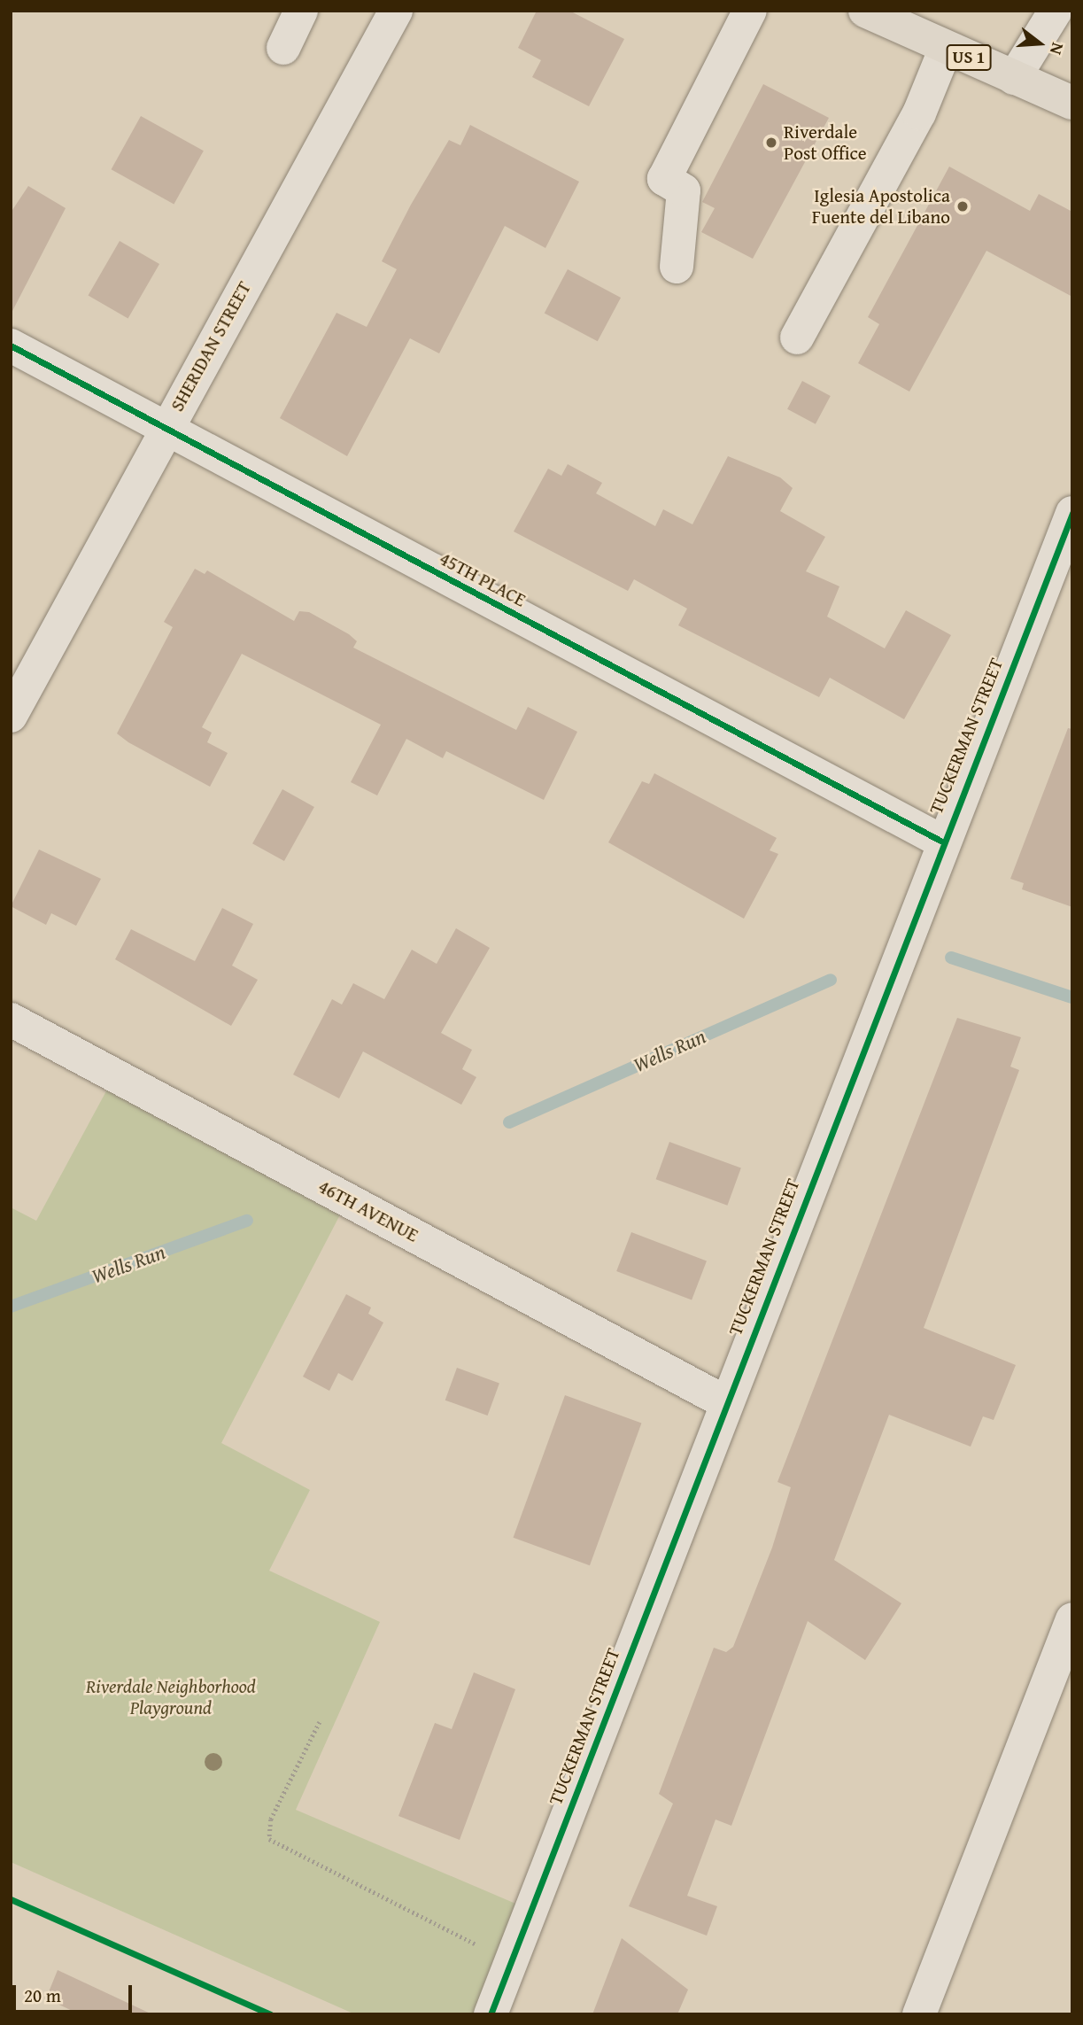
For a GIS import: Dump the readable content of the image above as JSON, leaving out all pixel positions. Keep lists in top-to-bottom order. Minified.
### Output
{"streets":{"main road":["US 1"],"street":["SHERIDAN STREET","45TH PLACE","TUCKERMAN STREET","46TH AVENUE"]},"crossings":[["SHERIDAN STREET","45TH PLACE"],["45TH PLACE","TUCKERMAN STREET"],["TUCKERMAN STREET","46TH AVENUE"]],"water":["Wells Run"],"parks":["Riverdale Neighborhood Playground"],"places":["Riverdale Post Office","Iglesia Apostolica Fuente del Libano"],"scale_bar":"20 m","north":"right"}
